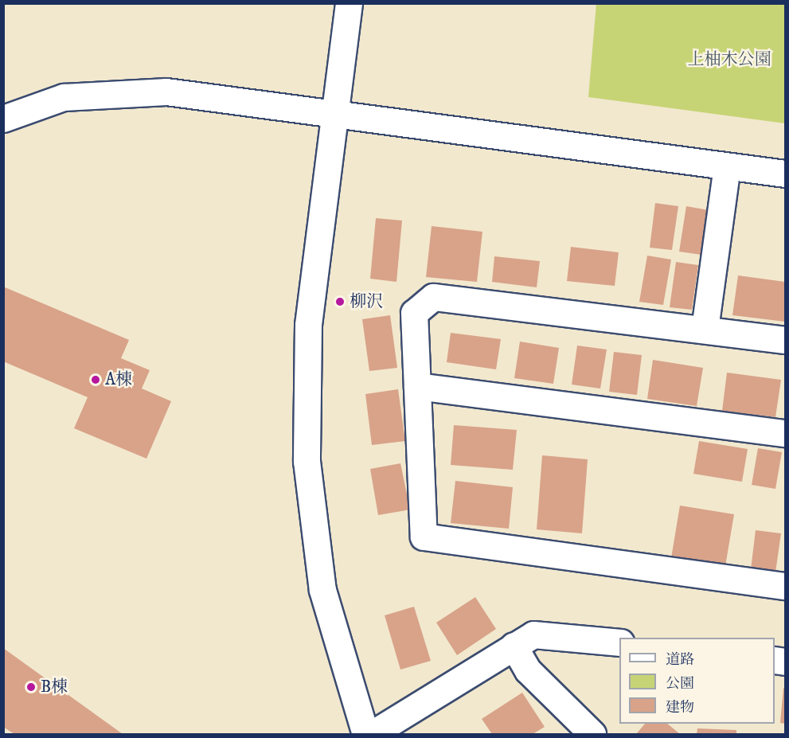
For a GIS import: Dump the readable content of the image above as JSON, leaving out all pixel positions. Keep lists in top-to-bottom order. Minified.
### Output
{"parks":["上柚木公園"],"places":["柳沢","A棟","B棟"],"legend":["道路","公園","建物"]}
